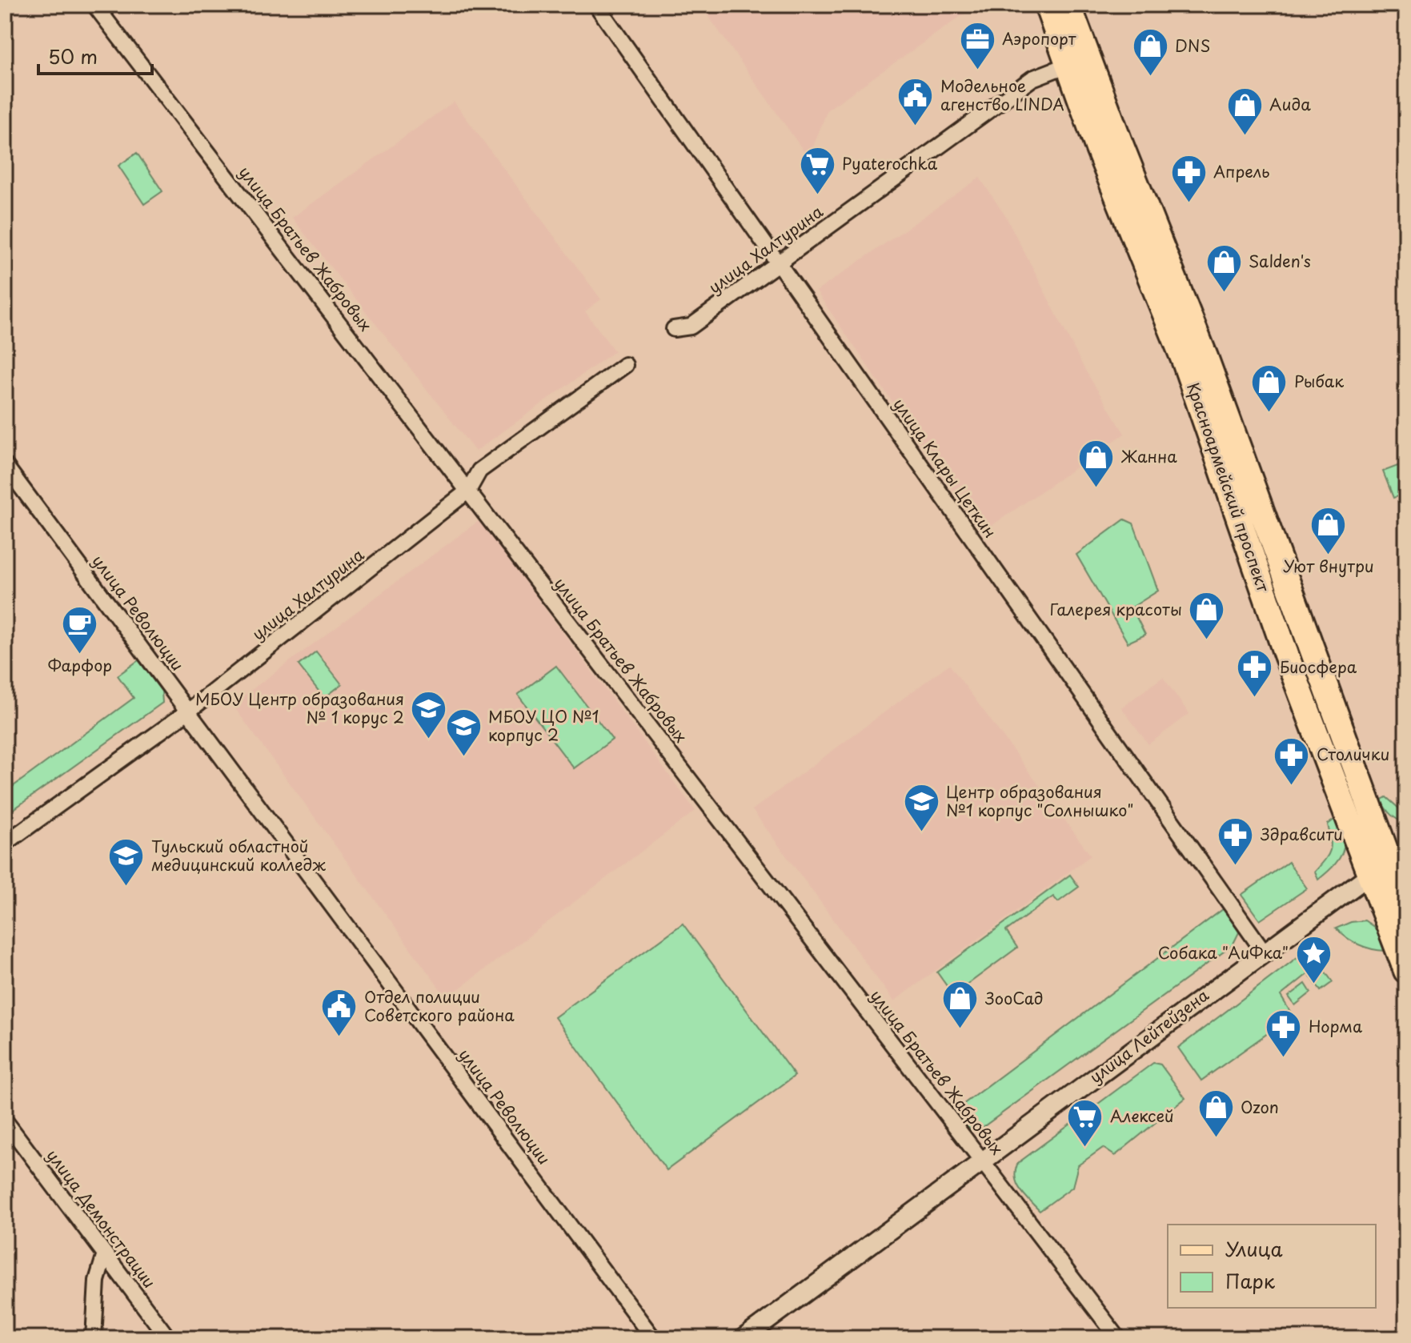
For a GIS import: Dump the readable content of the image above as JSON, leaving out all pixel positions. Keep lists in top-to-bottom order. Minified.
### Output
{"streets":{"main road":["Красноармейский проспект","улица Лейтейзена"],"street":["улица Братьев Жабровых","улица Халтурина","улица Клары Цеткин","улица Революции","улица Демонстрации"]},"crossings":[["улица Братьев Жабровых","улица Халтурина"],["улица Братьев Жабровых","улица Лейтейзена"],["улица Халтурина","улица Клары Цеткин"],["улица Халтурина","Красноармейский проспект"],["улица Халтурина","улица Революции"],["улица Клары Цеткин","улица Лейтейзена"],["Красноармейский проспект","улица Лейтейзена"]],"places":{"office":["Аэропорт"],"shop":["DNS","Аида","Salden's","Рыбак","Жанна","Уют внутри","Галерея красоты","ЗооСад","Ozon"],"public building":["Модельное агенство LINDA","Отдел полиции Советского района"],"supermarket":["Pyaterochka","Алексей"],"pharmacy":["Апрель","Биосфера","Столички","Здравсити","Норма"],"cafe":["Фарфор"],"school or university":["МБОУ Центр образования № 1 корус 2","МБОУ ЦО №1 корпус 2","Центр образования №1 корпус \"Солнышко\"","Тульский областной медицинский колледж"],"place":["Собака \"АиФка\""]},"legend":["Улица","Парк"],"scale_bar":"50 m"}
